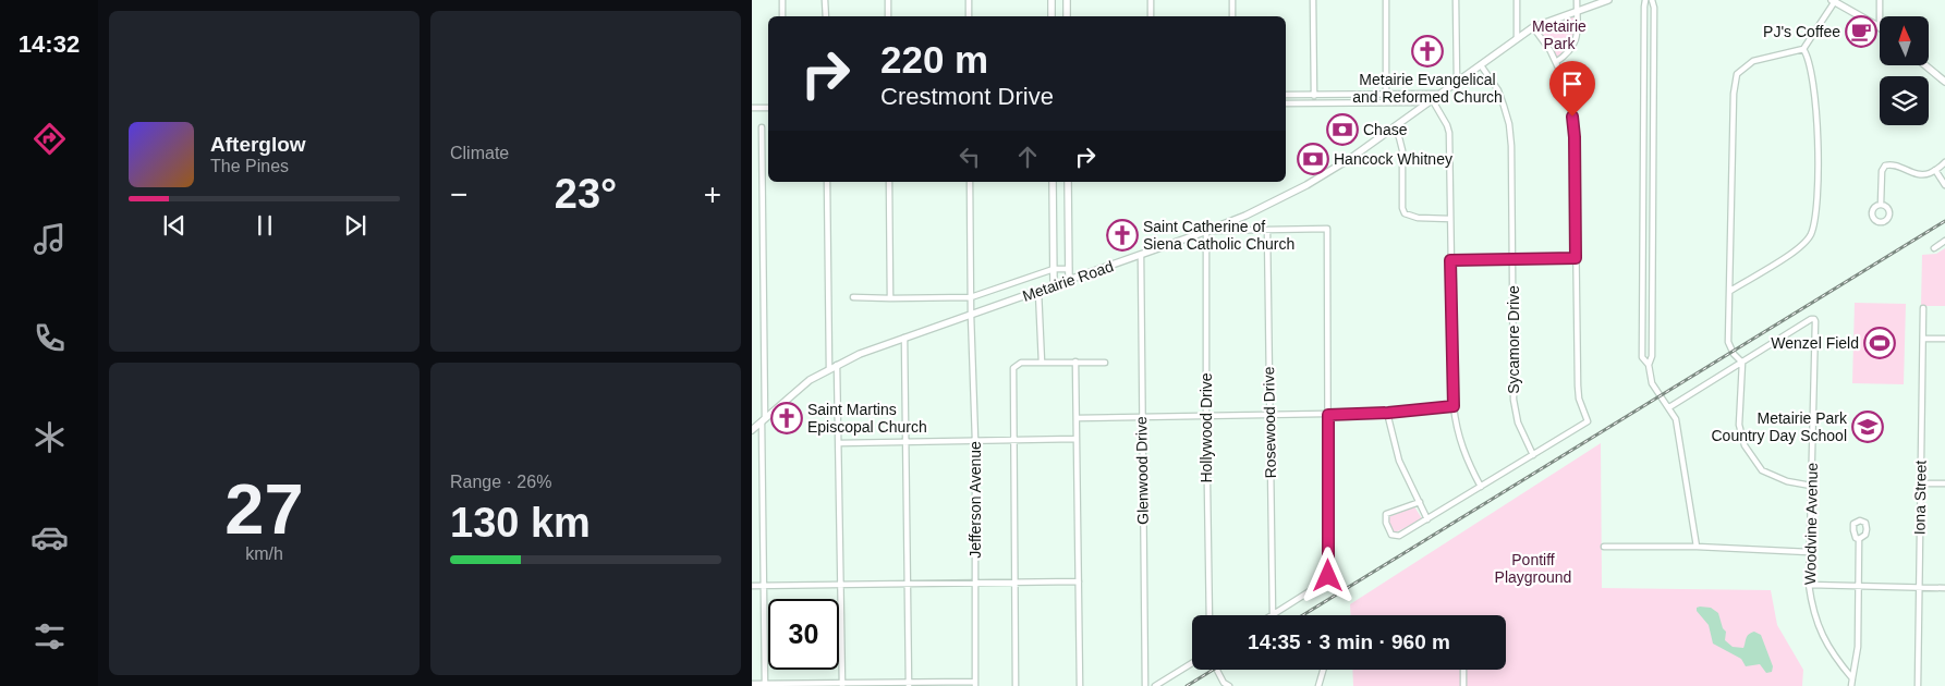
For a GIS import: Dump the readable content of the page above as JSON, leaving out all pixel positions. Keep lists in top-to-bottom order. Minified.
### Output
{"streets":{"main road":["Metairie Road"],"street":["Sycamore Drive","Rosewood Drive","Hollywood Drive","Glenwood Drive","Iona Street","Jefferson Avenue","Woodvine Avenue"]},"crossings":[["Metairie Road","Sycamore Drive"],["Metairie Road","Hollywood Drive"],["Metairie Road","Glenwood Drive"],["Metairie Road","Jefferson Avenue"]],"parks":["Metairie Park","Pontiff Playground"],"places":{"cafe":["PJ's Coffee"],"church":["Metairie Evangelical and Reformed Church","Saint Catherine of Siena Catholic Church","Saint Martins Episcopal Church"],"bank":["Chase","Hancock Whitney"],"sports":["Wenzel Field"],"school or university":["Metairie Park Country Day School"]},"north":"top","page":{"tabs":"14:32","tile":["Climate",["27","km/h"],["Range · 26%","130 km"]],"turn":["220 m","Crestmont Drive"],"song":["Afterglow","The Pines"],"heat":["−","23°","+"],"limit":"30","trip":"14:35 · 3 min · 960 m"}}
